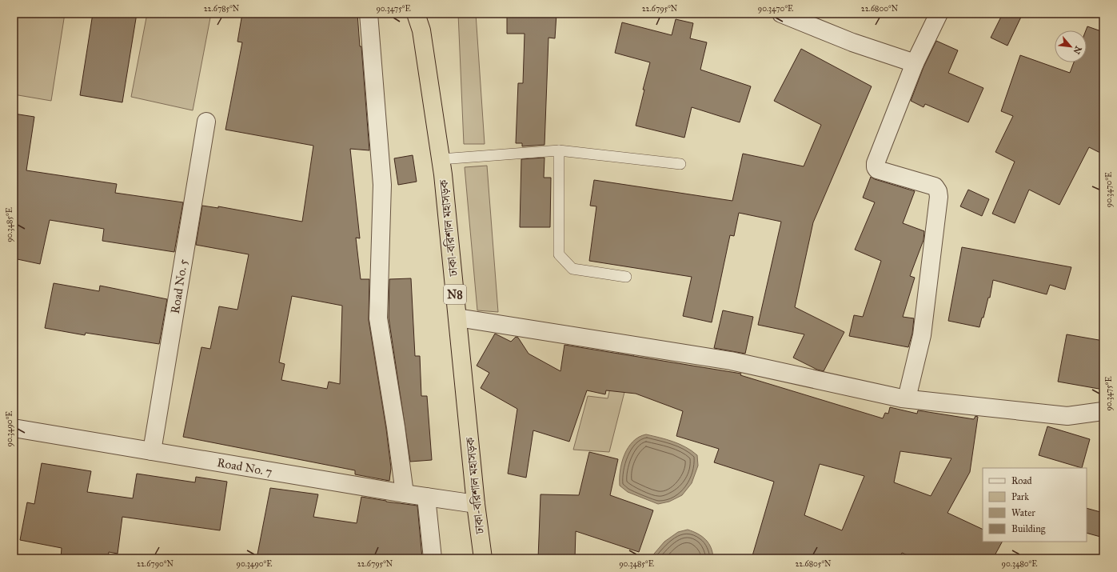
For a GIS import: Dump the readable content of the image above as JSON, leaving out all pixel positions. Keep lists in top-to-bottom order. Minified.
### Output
{"streets":{"highway":["ঢাকা-বরিশাল মহাসড়ক","N8"],"street":["Road No. 5","Road No. 7"]},"crossings":[["ঢাকা-বরিশাল মহাসড়ক","N8"],["ঢাকা-বরিশাল মহাসড়ক","Road No. 7"],["Road No. 5","Road No. 7"]],"legend":["Road","Park","Water","Building"],"north":"bottom right","coordinates":["22.6785°N","90.3475°E","22.6795°N","90.3470°E","22.6800°N","90.3485°E","90.3490°E","22.6790°N","22.6805°N","90.3480°E"]}
